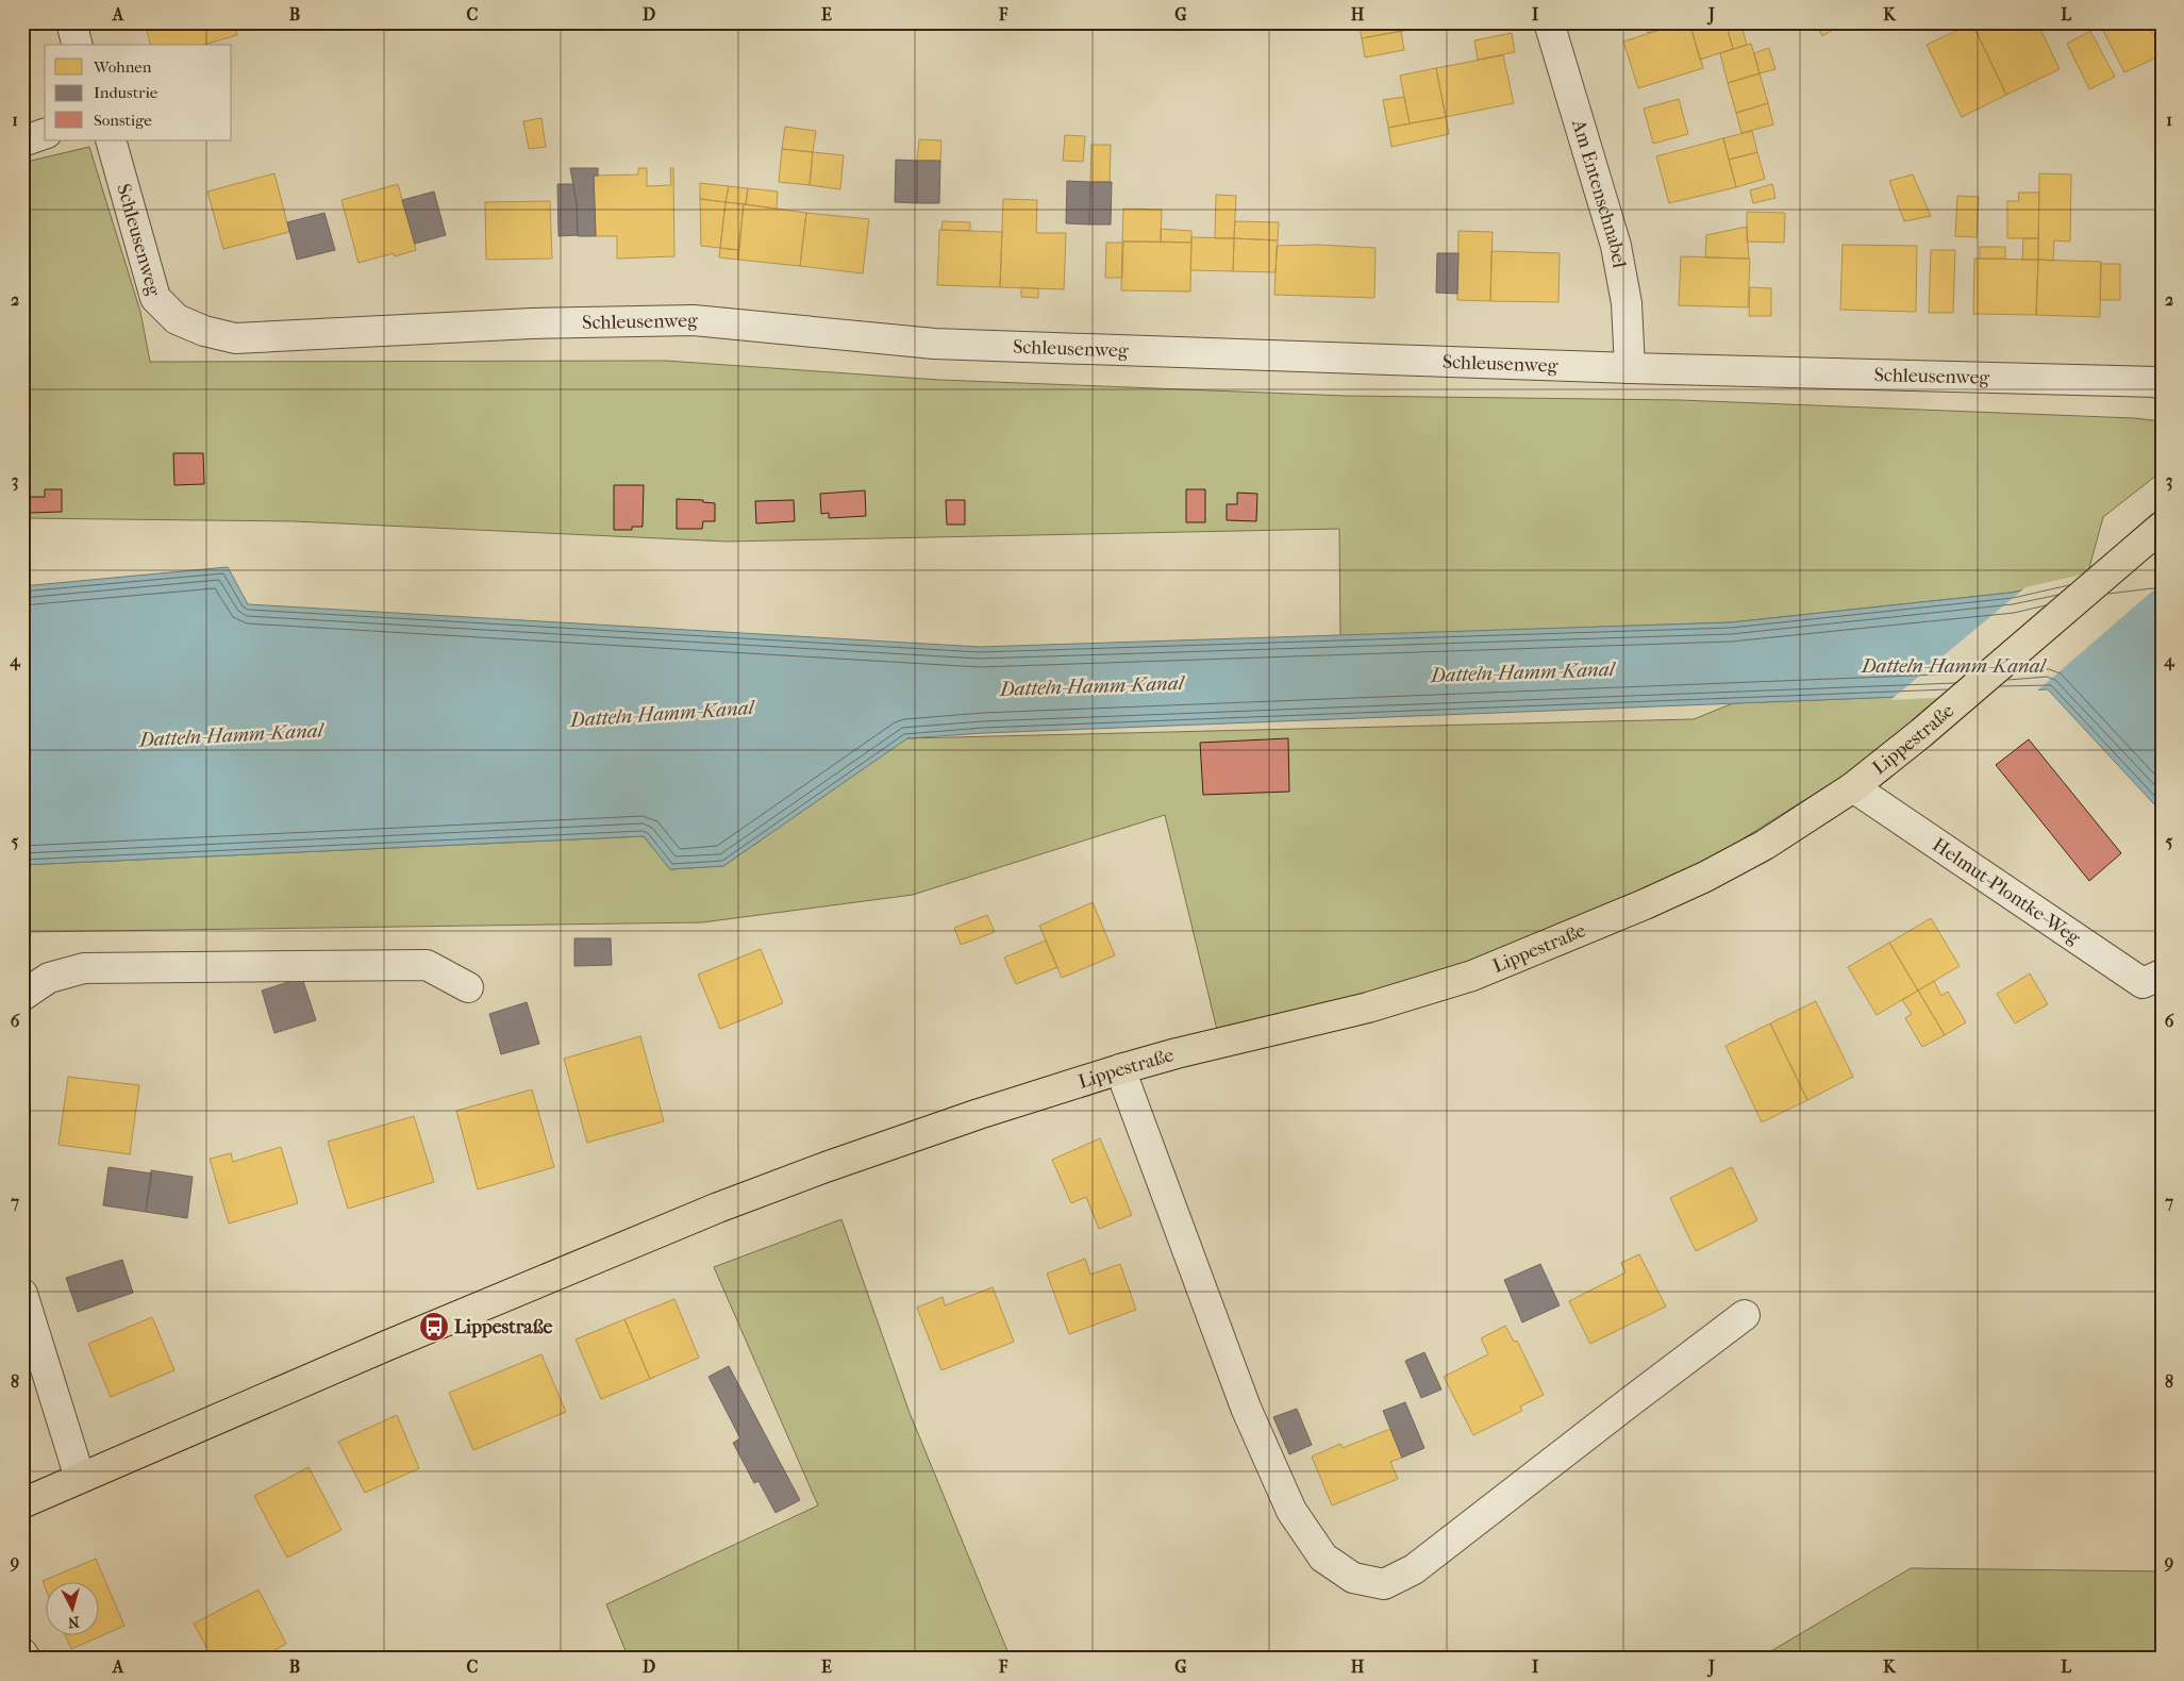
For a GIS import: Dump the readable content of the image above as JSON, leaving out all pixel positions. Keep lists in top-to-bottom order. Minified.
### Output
{"streets":{"main road":["Lippestraße"],"street":["Am Entenschnabel","Schleusenweg","Helmut-Plontke-Weg"]},"crossings":[["Am Entenschnabel","Schleusenweg"],["Lippestraße","Helmut-Plontke-Weg"]],"water":["Datteln-Hamm-Kanal"],"places":{"bus stop":["Lippestraße"]},"legend":["Wohnen","Industrie","Sonstige"],"north":"bottom","grid":{"columns":["A","B","C","D","E","F","G","H","I","J","K","L"],"rows":["1","2","3","4","5","6","7","8","9"]}}
